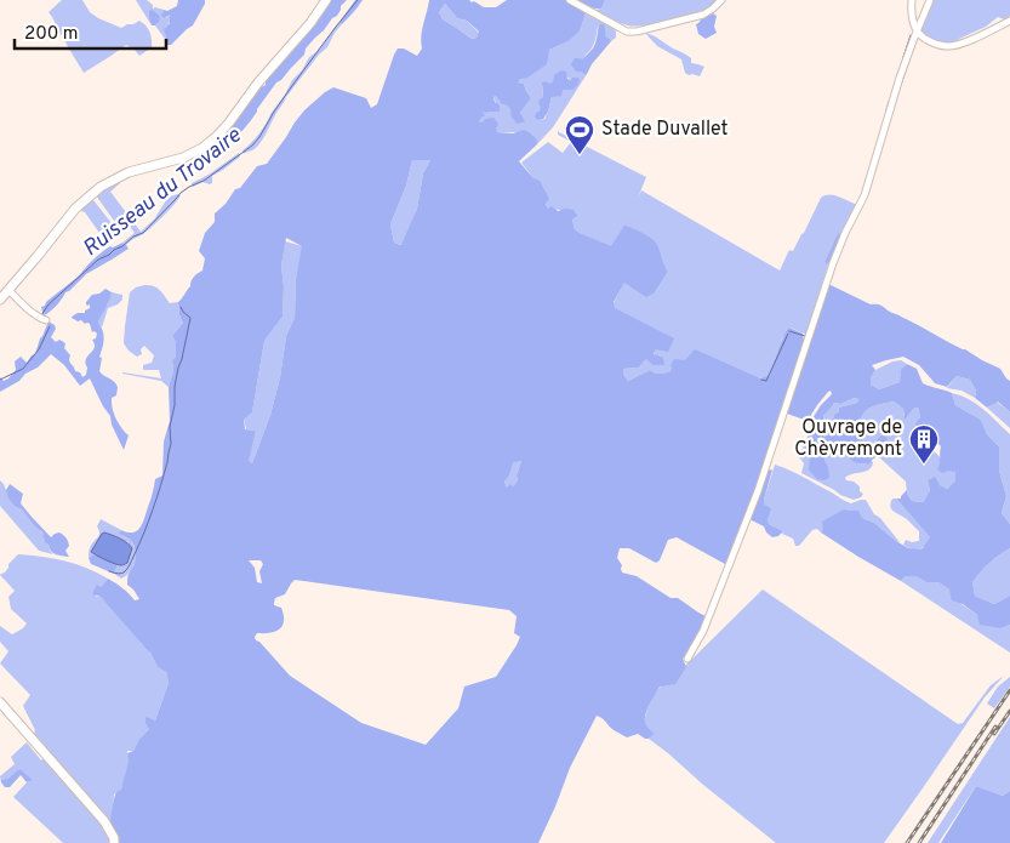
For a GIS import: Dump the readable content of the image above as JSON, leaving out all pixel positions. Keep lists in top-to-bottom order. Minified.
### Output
{"water":["Ruisseau du Trovaire"],"places":{"sports":["Stade Duvallet"],"building":["Ouvrage de Chèvremont"]},"scale_bar":"200 m"}
